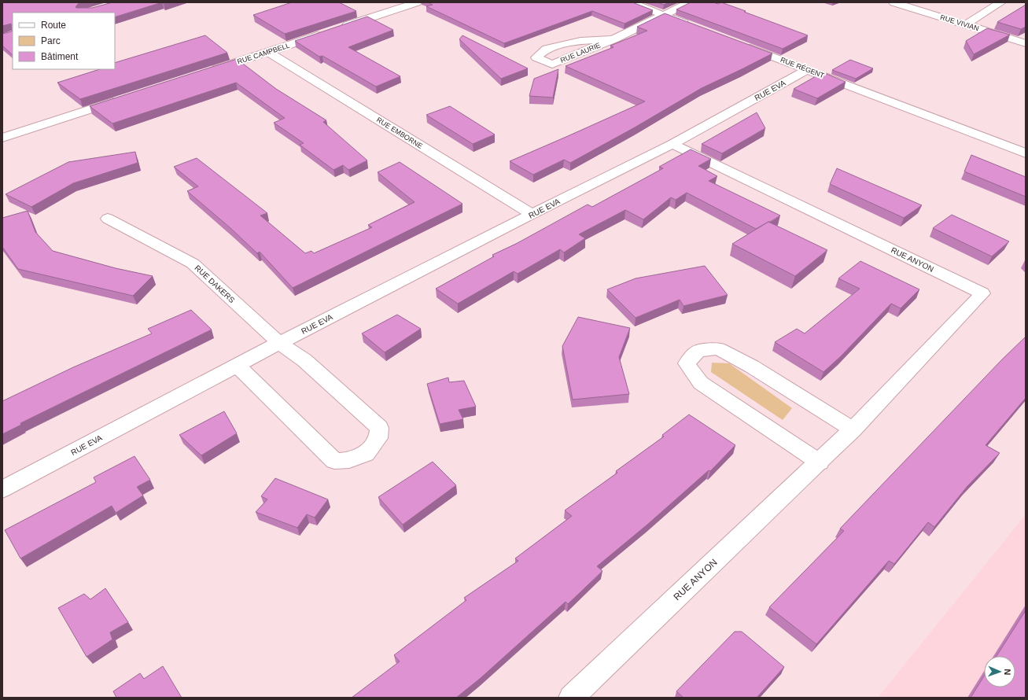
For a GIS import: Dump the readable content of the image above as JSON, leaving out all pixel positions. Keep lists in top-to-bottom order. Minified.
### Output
{"streets":{"street":["RUE VIVIAN","RUE LAURIE","RUE CAMPBELL","RUE RÉGENT","RUE EVA","RUE EMBORNE","RUE ANYON","RUE DAKERS"]},"crossings":[["RUE CAMPBELL","RUE EMBORNE"],["RUE RÉGENT","RUE EVA"],["RUE EVA","RUE EMBORNE"],["RUE EVA","RUE ANYON"],["RUE EVA","RUE DAKERS"]],"legend":["Route","Parc","Bâtiment"],"north":"right"}
